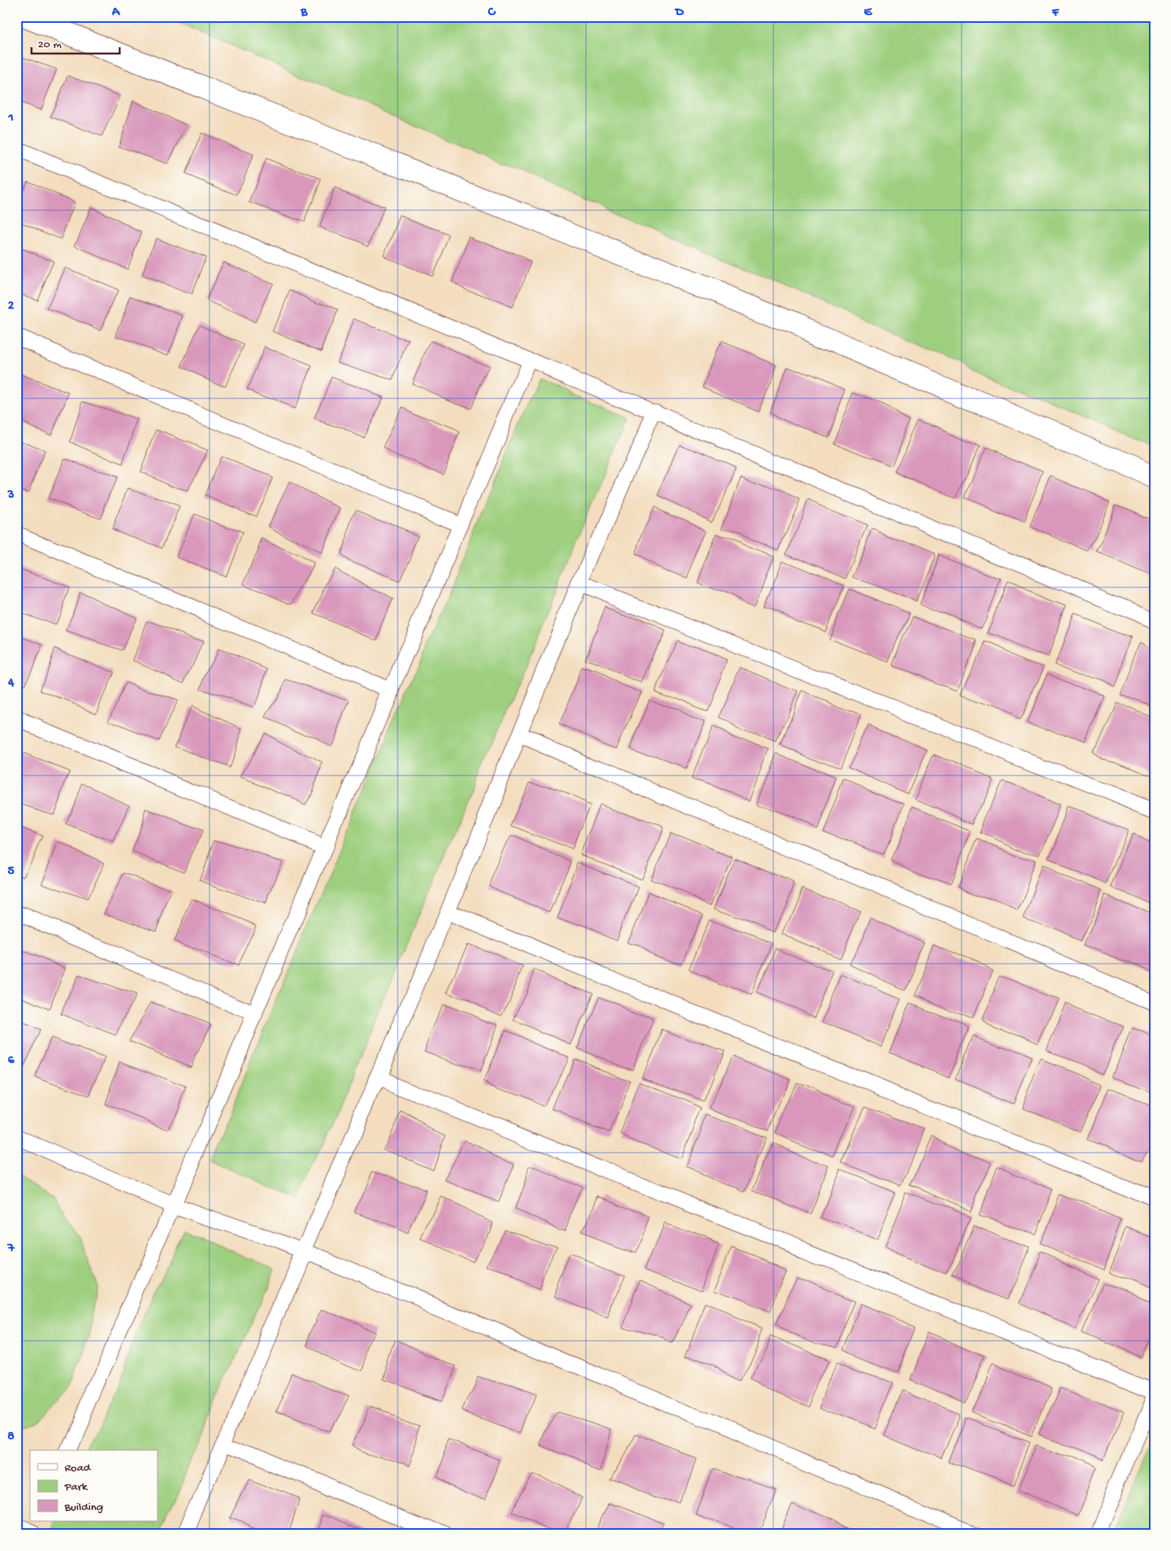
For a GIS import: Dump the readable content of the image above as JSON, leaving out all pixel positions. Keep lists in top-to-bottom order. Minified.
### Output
{"legend":["Road","Park","Building"],"scale_bar":"20 m","grid":{"columns":["A","B","C","D","E","F"],"rows":["1","2","3","4","5","6","7","8"]}}
